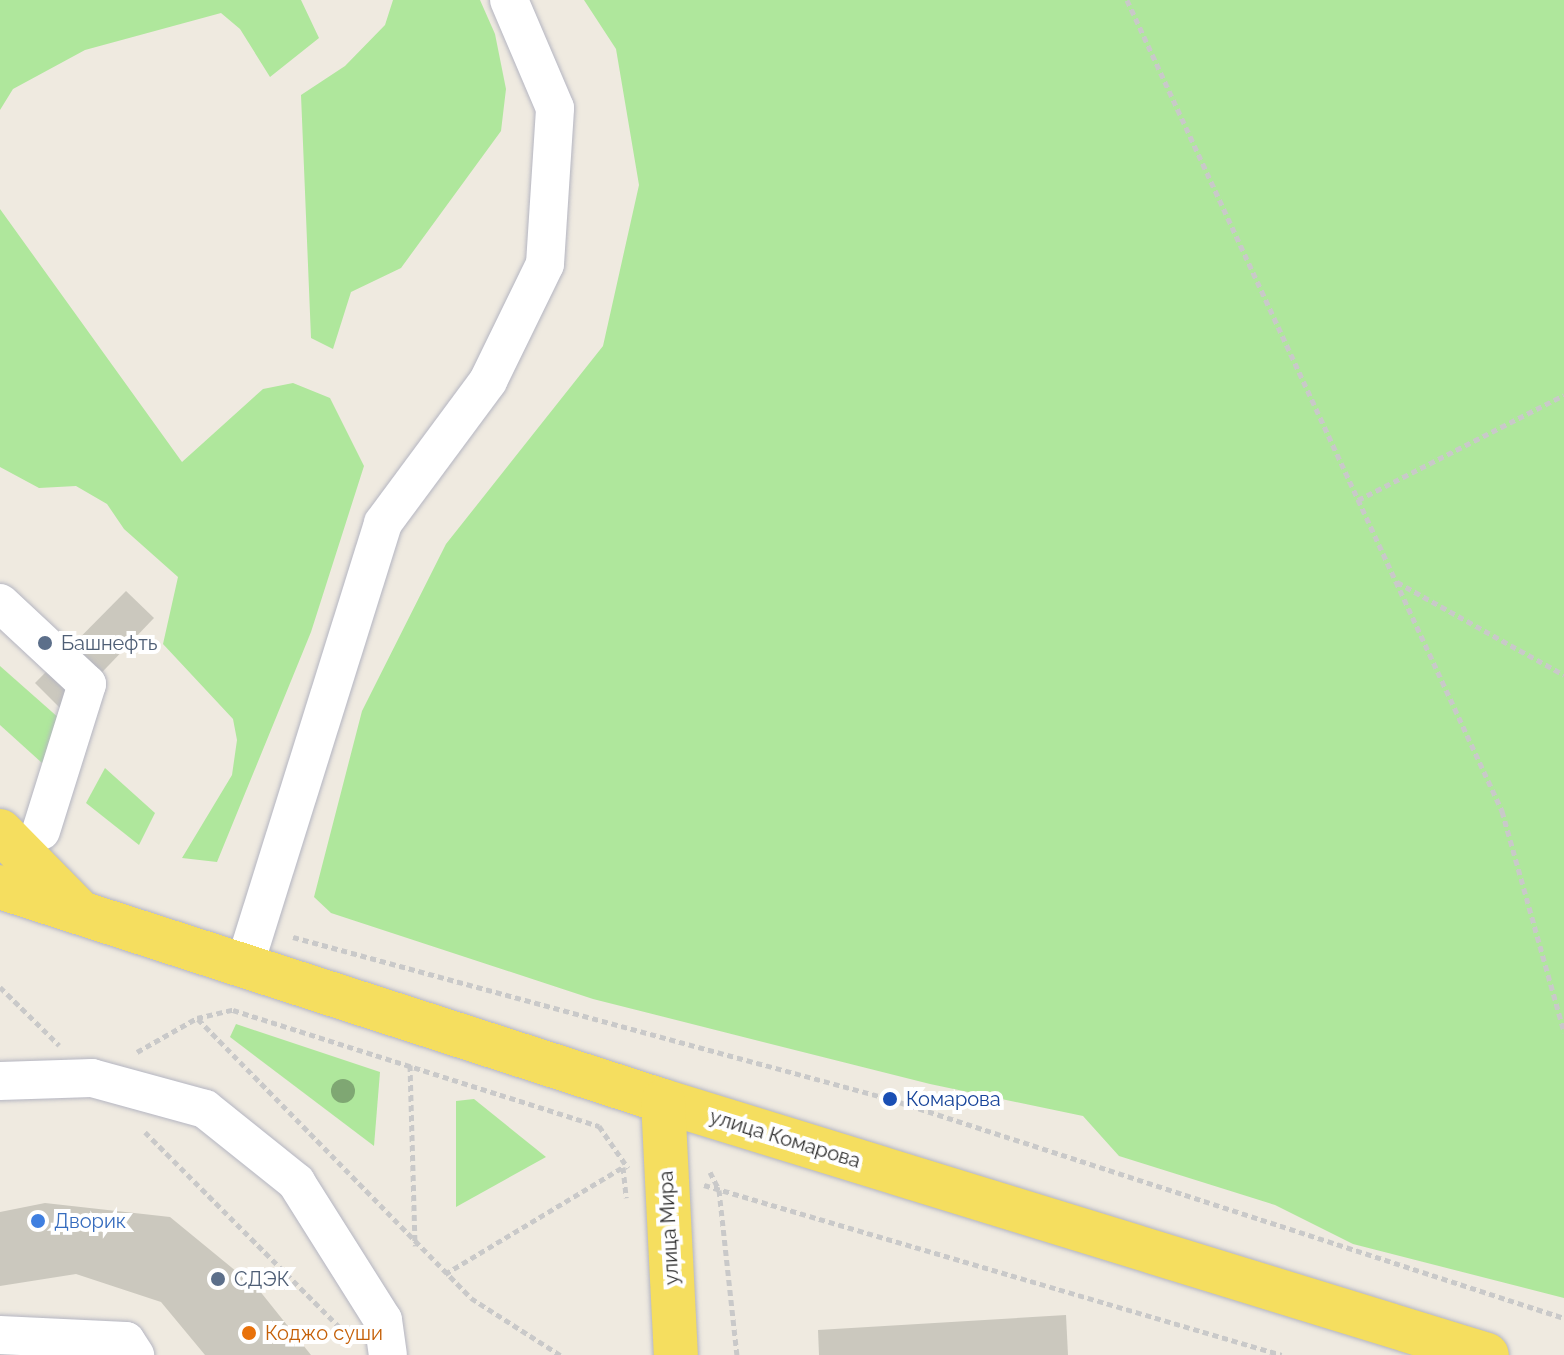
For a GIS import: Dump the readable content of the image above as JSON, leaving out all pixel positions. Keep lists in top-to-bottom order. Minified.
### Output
{"streets":{"main road":["улица Комарова","улица Мира"]},"crossings":[["улица Комарова","улица Мира"]],"places":["Башнефть","Комарова","Дворик","СДЭК","Коджо суши"]}
